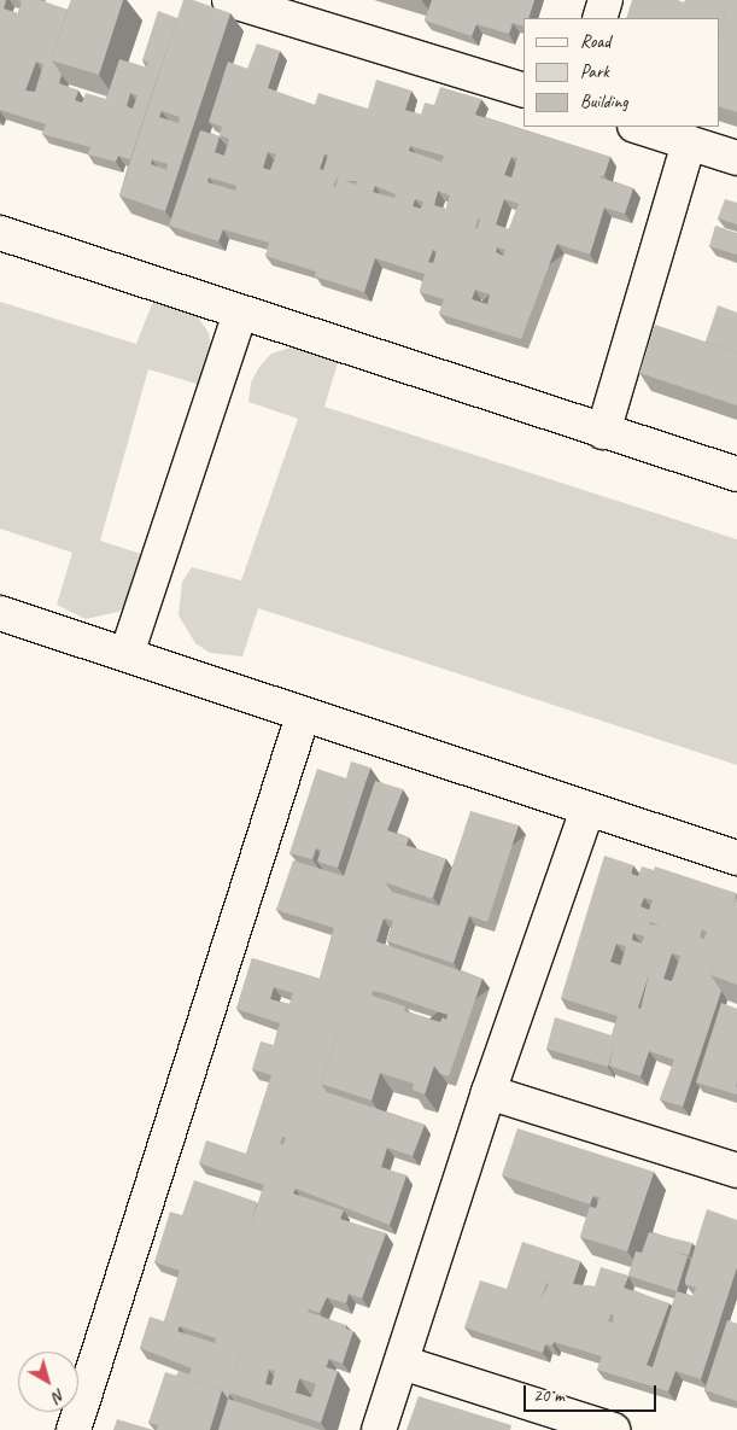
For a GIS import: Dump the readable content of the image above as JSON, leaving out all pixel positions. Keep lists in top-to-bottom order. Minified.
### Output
{"legend":["Road","Park","Building"],"scale_bar":"20 m","north":"bottom right"}
